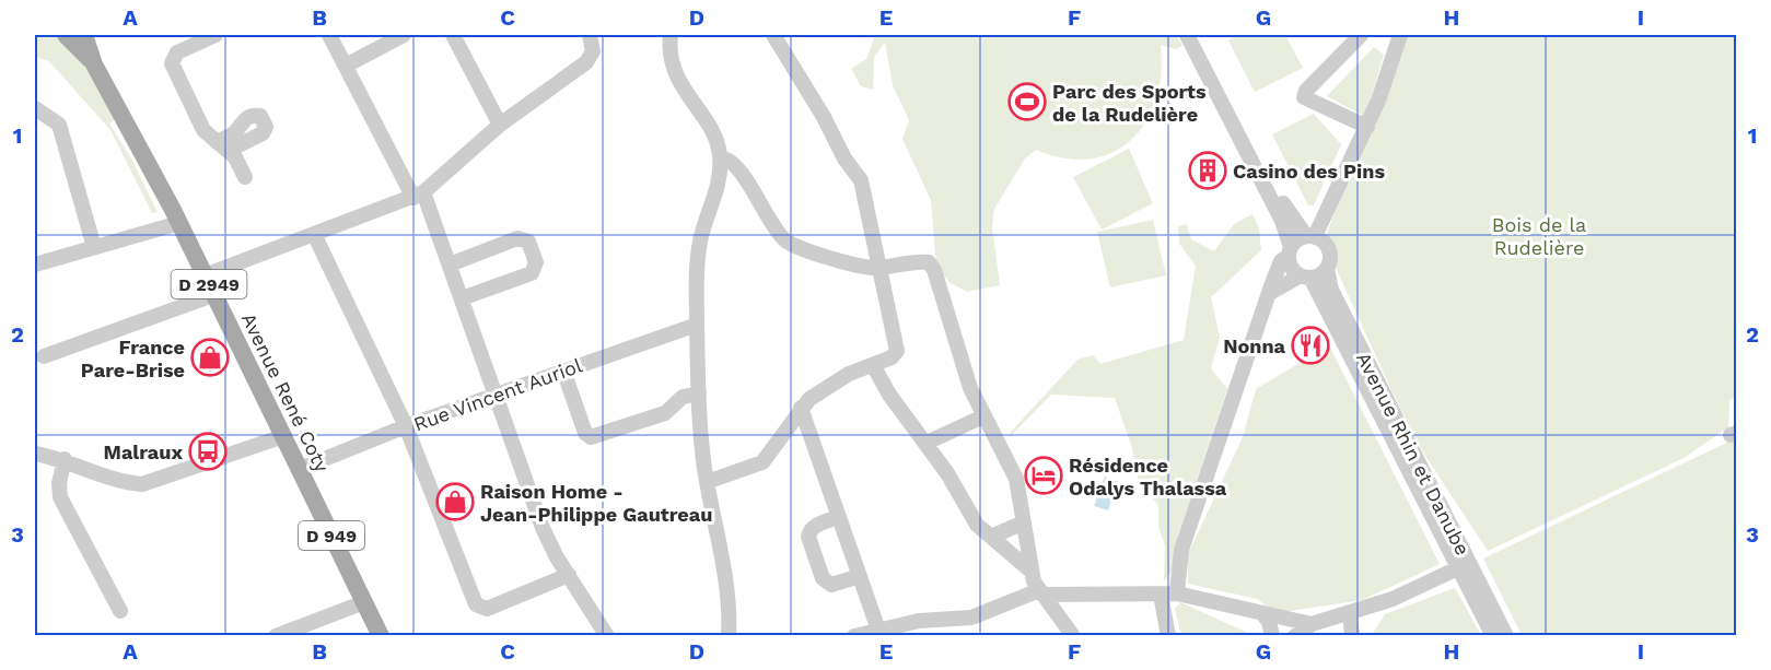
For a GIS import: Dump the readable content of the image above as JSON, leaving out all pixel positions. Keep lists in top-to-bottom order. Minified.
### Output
{"streets":{"main road":["D 2949","Avenue René Coty","D 949"],"street":["Rue Vincent Auriol","Avenue Rhin et Danube"]},"crossings":[["D 2949","Avenue René Coty"],["Avenue René Coty","Rue Vincent Auriol"]],"parks":["Bois de la Rudelière"],"places":{"sports":["Parc des Sports de la Rudelière"],"building":["Casino des Pins"],"restaurant":["Nonna"],"shop":["France Pare-Brise","Raison Home - Jean-Philippe Gautreau"],"bus stop":["Malraux"],"hotel":["Résidence Odalys Thalassa"]},"grid":{"columns":["A","B","C","D","E","F","G","H","I"],"rows":["1","2","3"]}}
